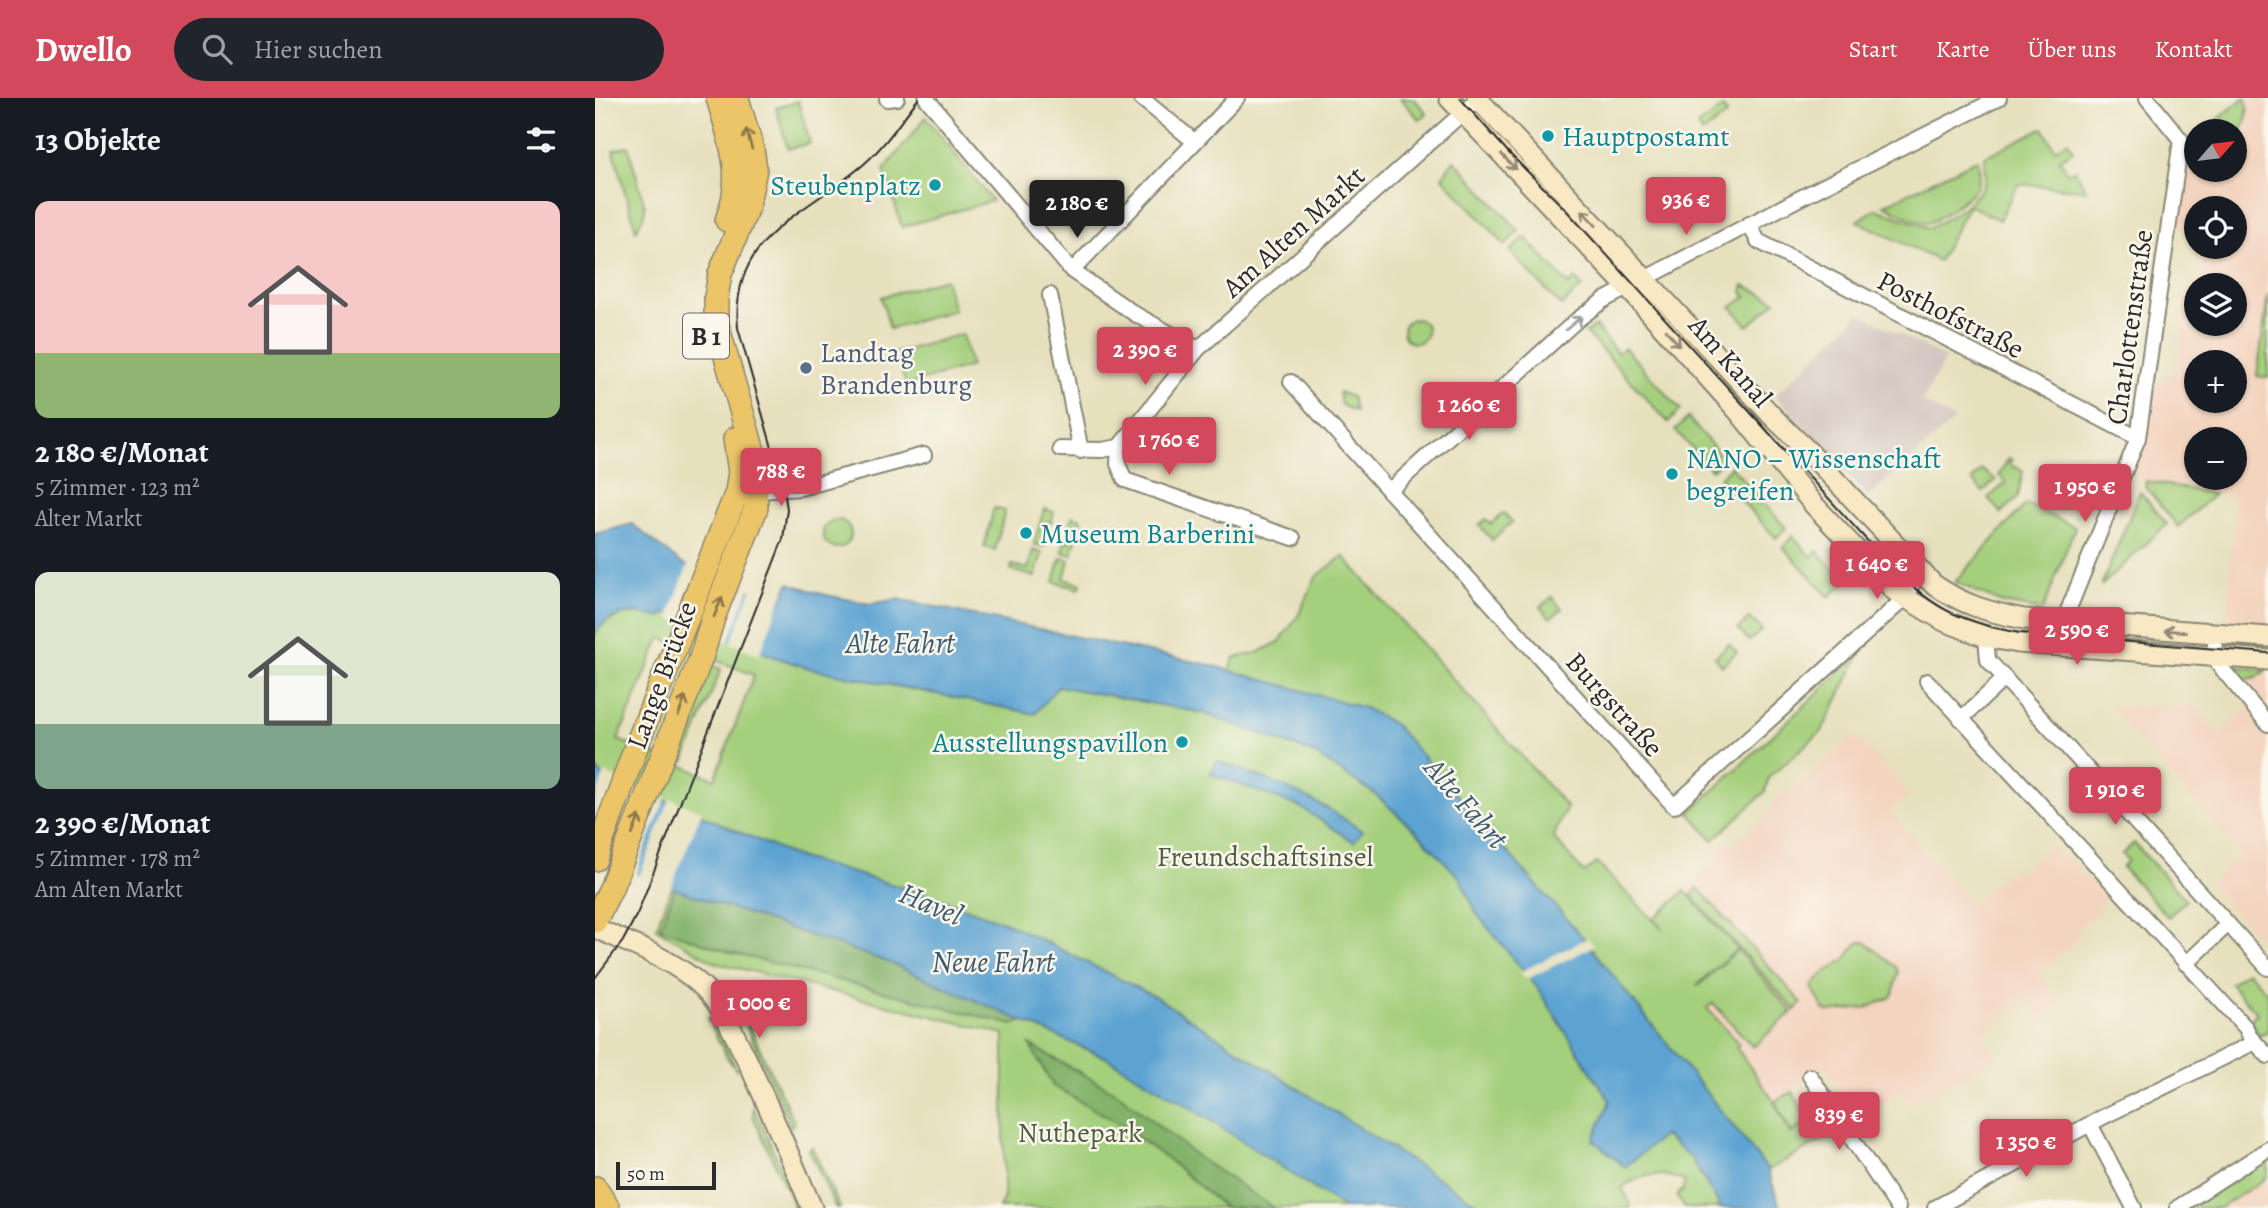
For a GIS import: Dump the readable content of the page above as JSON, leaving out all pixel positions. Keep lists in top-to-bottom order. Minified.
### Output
{"streets":{"main road":["B 1","Lange Brücke"],"street":["Am Alten Markt","Posthofstraße","Charlottenstraße","Am Kanal","Burgstraße"]},"crossings":[["Am Alten Markt","Am Kanal"],["Posthofstraße","Charlottenstraße"],["Charlottenstraße","Am Kanal"],["B 1","Lange Brücke"],["Am Kanal","Burgstraße"]],"water":["Alte Fahrt","Havel","Neue Fahrt"],"parks":["Freundschaftsinsel","Nuthepark"],"places":["Hauptpostamt","Steubenplatz","Landtag Brandenburg","NANO – Wissenschaft begreifen","Museum Barberini","Ausstellungspavillon"],"scale_bar":"50 m","north":"top right","page":{"header":"Dwello","search":"Hier suchen","nav":["Start","Karte","Über uns","Kontakt"],"heading":"13 Objekte","map_buttons":["+","−"],"price":["936 €","2 180 €","2 390 €","1 260 €","1 760 €","788 €","1 950 €","1 640 €","2 590 €","1 910 €","1 000 €","839 €","1 350 €"],"list":[{"name":"2 180 €/Monat","note":"5 Zimmer · 123 m² · Alter Markt"},{"name":"2 390 €/Monat","note":"5 Zimmer · 178 m² · Am Alten Markt"}],"scale":"50 m"}}
